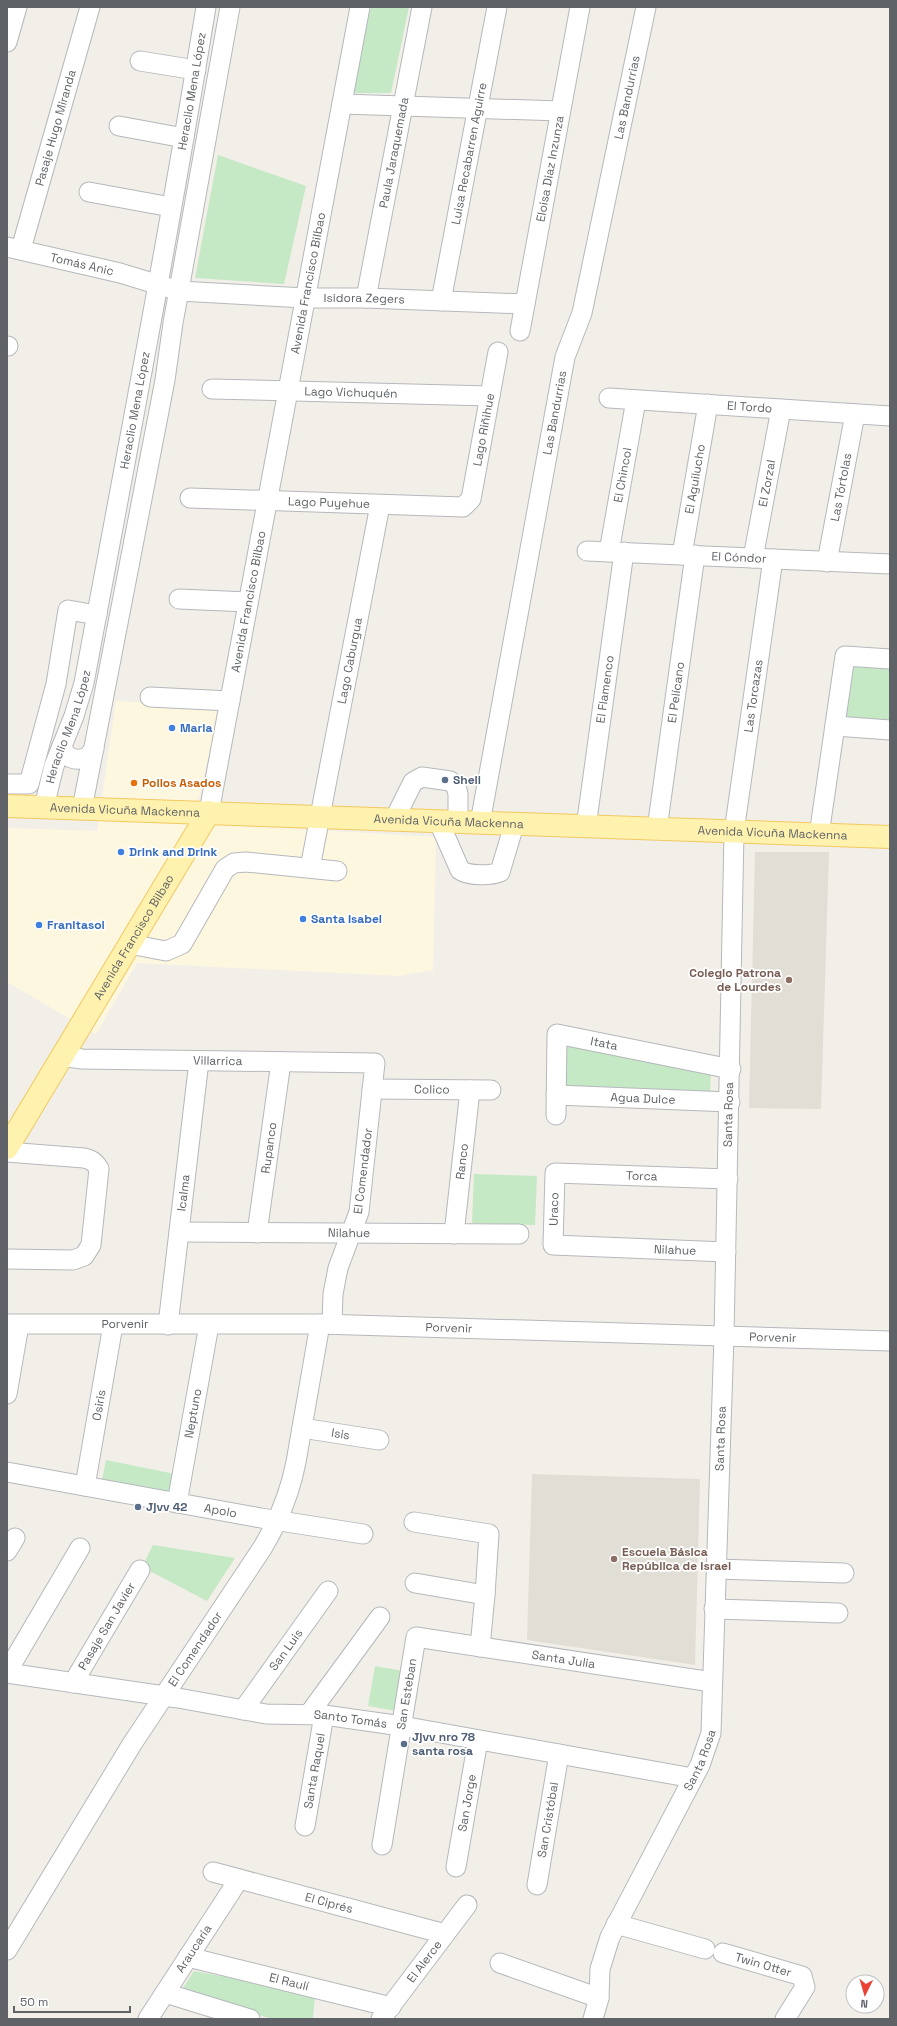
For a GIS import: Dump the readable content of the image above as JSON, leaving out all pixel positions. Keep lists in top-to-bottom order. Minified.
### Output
{"streets":{"main road":["Avenida Francisco Bilbao","Avenida Vicuña Mackenna"],"street":["Heraclio Mena López","Las Bandurrias","Pasaje Hugo Miranda","Paula Jaraquemada","Luisa Recabarren Aguirre","Eloisa Diaz Inzunza","Tomás Anic","Isidora Zegers","Lago Vichuquén","El Tordo","Lago Riñihue","El Chincol","El Aguilucho","El Zorzal","Las Tórtolas","Lago Puyehue","El Cóndor","Lago Caburgua","El Flamenco","El Pelícano","Las Torcazas","Itata","Villarrica","Colico","Agua Dulce","Santa Rosa","Rupanco","Ranco","El Comendador","Torca","Icalma","Uraco","Nilahue","Porvenir","Osiris","Neptuno","Isis","Apolo","Pasaje San Javier","San Luis","Santa Julia","San Esteban","Santo Tomás","Santa Raquel","San Jorge","San Cristóbal","El Ciprés","Araucaria","El Alerce","Twin Otter","El Raulí"]},"crossings":[["Heraclio Mena López","Tomás Anic"],["Heraclio Mena López","Isidora Zegers"],["Heraclio Mena López","Avenida Vicuña Mackenna"],["Las Bandurrias","Avenida Vicuña Mackenna"],["Pasaje Hugo Miranda","Tomás Anic"],["Paula Jaraquemada","Isidora Zegers"],["Luisa Recabarren Aguirre","Isidora Zegers"],["Eloisa Diaz Inzunza","Isidora Zegers"],["Tomás Anic","Isidora Zegers"],["Avenida Francisco Bilbao","Isidora Zegers"],["Avenida Francisco Bilbao","Lago Vichuquén"],["Avenida Francisco Bilbao","Lago Puyehue"],["Avenida Francisco Bilbao","Avenida Vicuña Mackenna"],["Avenida Francisco Bilbao","Villarrica"],["Lago Vichuquén","Lago Riñihue"],["El Tordo","El Chincol"],["El Tordo","El Aguilucho"],["El Tordo","El Zorzal"],["El Tordo","Las Tórtolas"],["Lago Riñihue","Lago Puyehue"],["El Chincol","El Cóndor"],["El Chincol","El Flamenco"],["El Aguilucho","El Cóndor"],["El Aguilucho","El Pelícano"],["El Zorzal","El Cóndor"],["Las Tórtolas","El Cóndor"],["Lago Puyehue","Lago Caburgua"],["El Cóndor","El Flamenco"],["El Cóndor","El Pelícano"],["El Cóndor","Las Torcazas"],["Lago Caburgua","Avenida Vicuña Mackenna"],["El Flamenco","Avenida Vicuña Mackenna"],["El Pelícano","Avenida Vicuña Mackenna"],["Las Torcazas","Avenida Vicuña Mackenna"],["Las Torcazas","Santa Rosa"],["Avenida Vicuña Mackenna","Santa Rosa"],["Itata","Agua Dulce"],["Itata","Santa Rosa"],["Villarrica","Rupanco"],["Villarrica","El Comendador"],["Villarrica","Icalma"],["Colico","Ranco"],["Colico","El Comendador"],["Agua Dulce","Santa Rosa"],["Santa Rosa","Torca"],["Santa Rosa","Nilahue"],["Santa Rosa","Porvenir"],["Santa Rosa","Santa Julia"],["Santa Rosa","Santo Tomás"],["Rupanco","Nilahue"],["Ranco","Nilahue"],["El Comendador","Nilahue"],["El Comendador","Porvenir"],["El Comendador","Isis"],["El Comendador","Apolo"],["El Comendador","Santo Tomás"],["Torca","Uraco"],["Icalma","Nilahue"],["Icalma","Porvenir"],["Uraco","Nilahue"],["Porvenir","Osiris"],["Porvenir","Neptuno"],["Osiris","Apolo"],["Neptuno","Apolo"],["Pasaje San Javier","Santo Tomás"],["San Luis","Santo Tomás"],["Santa Julia","San Esteban"],["San Esteban","Santo Tomás"],["Santo Tomás","Santa Raquel"],["Santo Tomás","San Jorge"],["Santo Tomás","San Cristóbal"],["El Ciprés","Araucaria"],["El Ciprés","El Alerce"],["Araucaria","El Raulí"],["El Alerce","El Raulí"]],"places":["Maria","Shell","Pollos Asados","Drink and Drink","Santa Isabel","Franitasol","Colegio Patrona de Lourdes","Jjvv 42","Escuela Básica República de Israel","Jjvv nro 78 santa rosa"],"scale_bar":"50 m","north":"bottom"}
